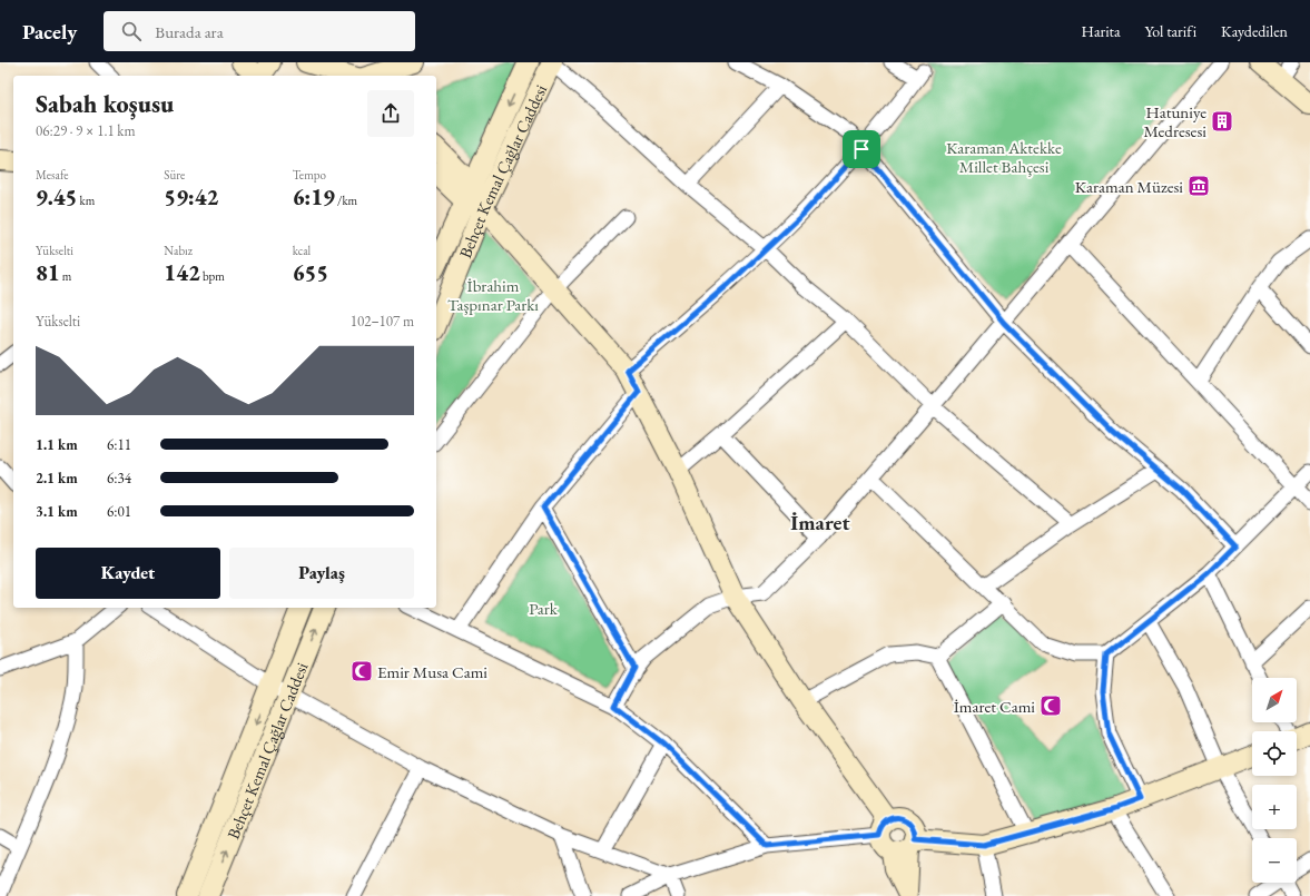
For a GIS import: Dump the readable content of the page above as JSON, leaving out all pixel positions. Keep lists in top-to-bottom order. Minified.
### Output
{"streets":{"street":["Behçet Kemal Çağlar Caddesi"]},"districts":["İmaret"],"parks":["Karaman Aktekke Millet Bahçesi","İbrahim Taşpınar Parkı","Park"],"places":{"building":["Hatuniye Medresesi"],"museum":["Karaman Müzesi"],"mosque":["Emir Musa Cami","İmaret Cami"]},"north":"top right","page":{"header":"Pacely","search":"Burada ara","nav":["Harita","Yol tarifi","Kaydedilen"],"heading":["Sabah koşusu","06:29 · 9 × 1.1 km"],"stats":[["Mesafe","9.45 km"],["Süre","59:42"],["Tempo","6:19 /km"],["Yükselti","81 m"],["Nabız","142 bpm"],["kcal","655"]],"chart":["Yükselti","102–107 m"],"list":[{"name":"1.1 km","note":"6:11"},{"name":"2.1 km","note":"6:34"},{"name":"3.1 km","note":"6:01"}],"buttons":["Kaydet","Paylaş"],"map_buttons":["+","−"]}}
